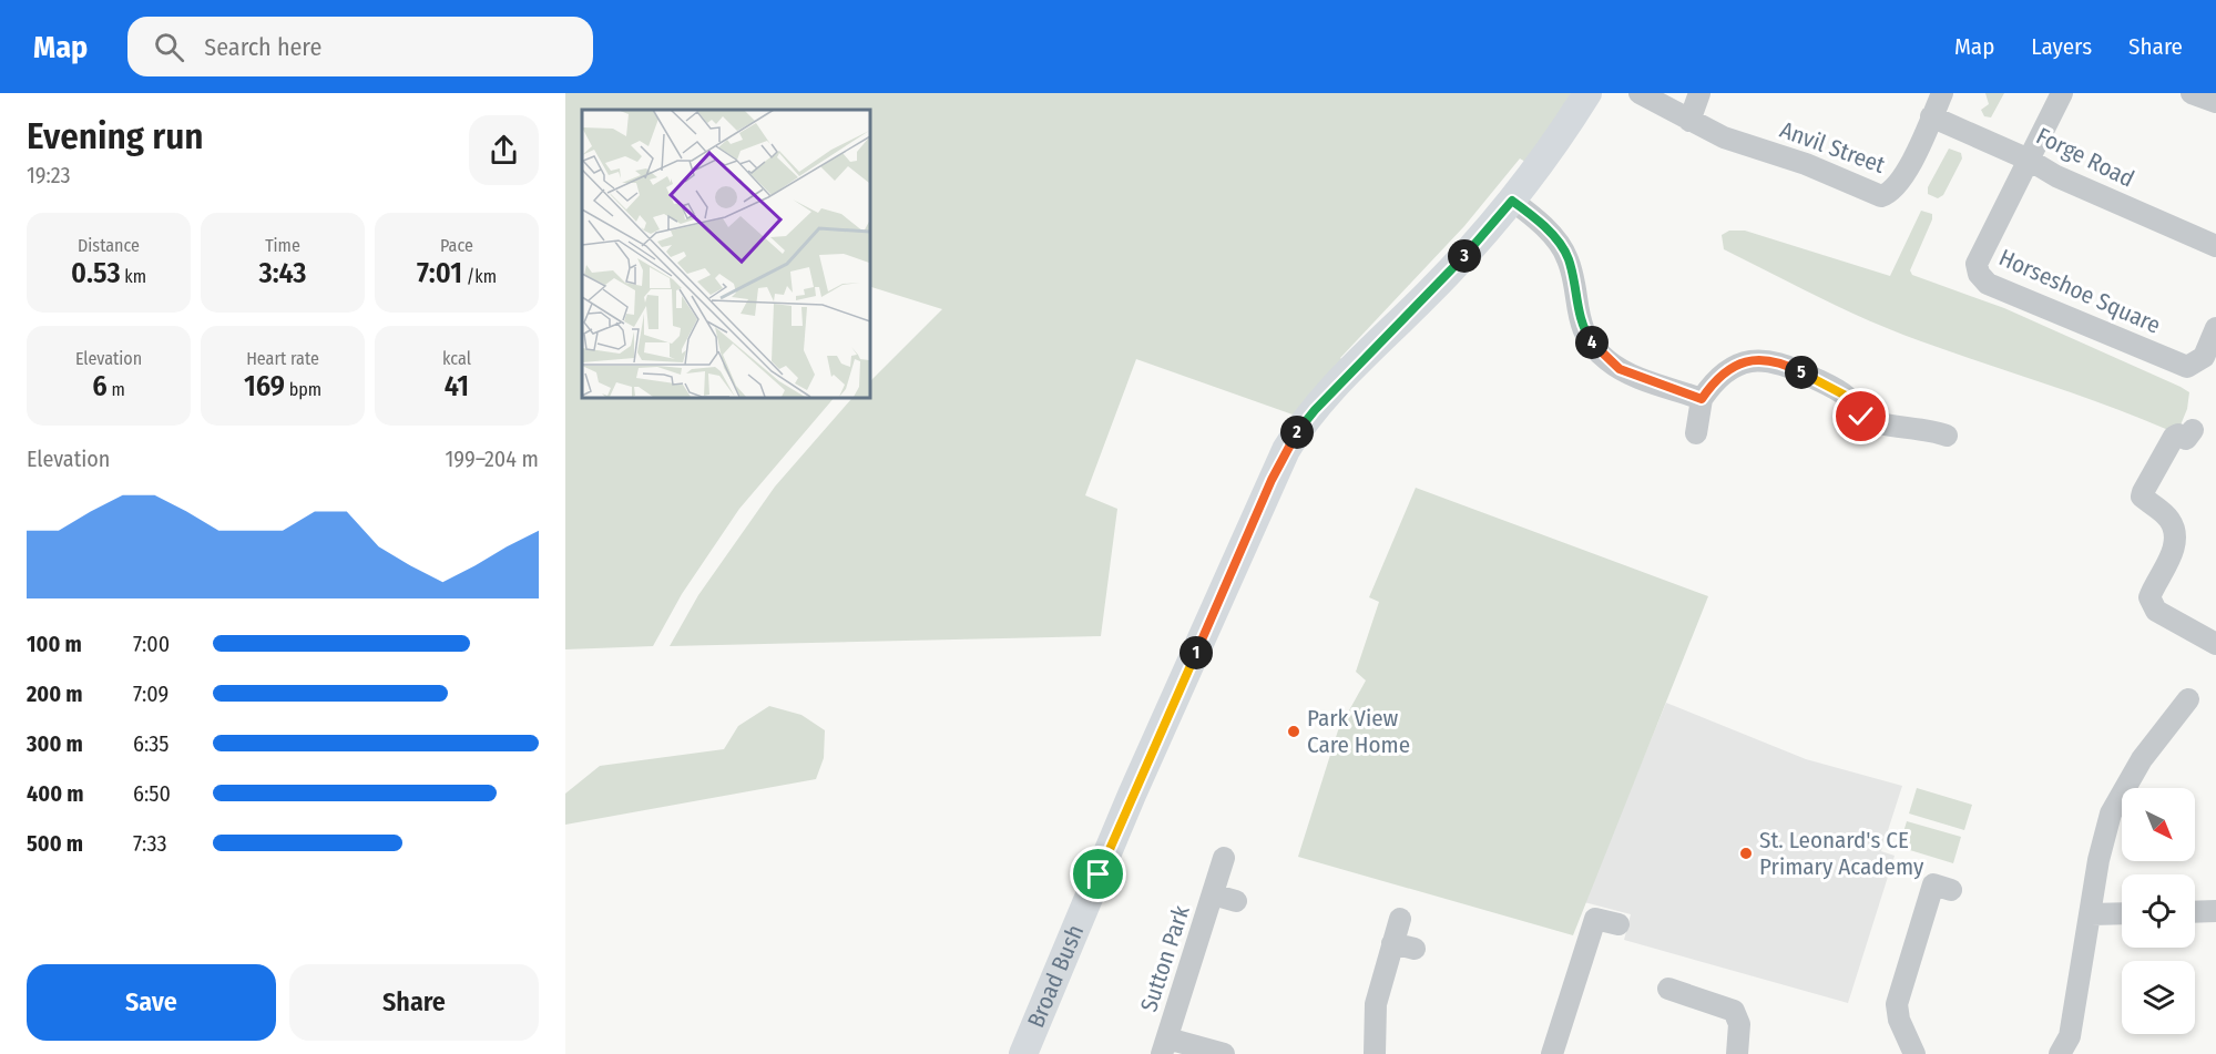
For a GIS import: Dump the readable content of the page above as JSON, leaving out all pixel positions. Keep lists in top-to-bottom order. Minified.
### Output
{"streets":{"main road":["Broad Bush"],"street":["Anvil Street","Forge Road","Horseshoe Square","Sutton Park"]},"crossings":[["Anvil Street","Forge Road"],["Forge Road","Horseshoe Square"]],"places":["Park View Care Home","St. Leonard's CE Primary Academy"],"north":"bottom right","page":{"header":"Map","search":"Search here","nav":["Map","Layers","Share"],"heading":["Evening run","19:23"],"stats":[["Distance","0.53 km"],["Time","3:43"],["Pace","7:01 /km"],["Elevation","6 m"],["Heart rate","169 bpm"],["kcal","41"]],"pins":["3","4","5","2","1"],"chart":["Elevation","199–204 m"],"list":[{"name":"100 m","note":"7:00"},{"name":"200 m","note":"7:09"},{"name":"300 m","note":"6:35"},{"name":"400 m","note":"6:50"},{"name":"500 m","note":"7:33"}],"buttons":["Save","Share"]}}
